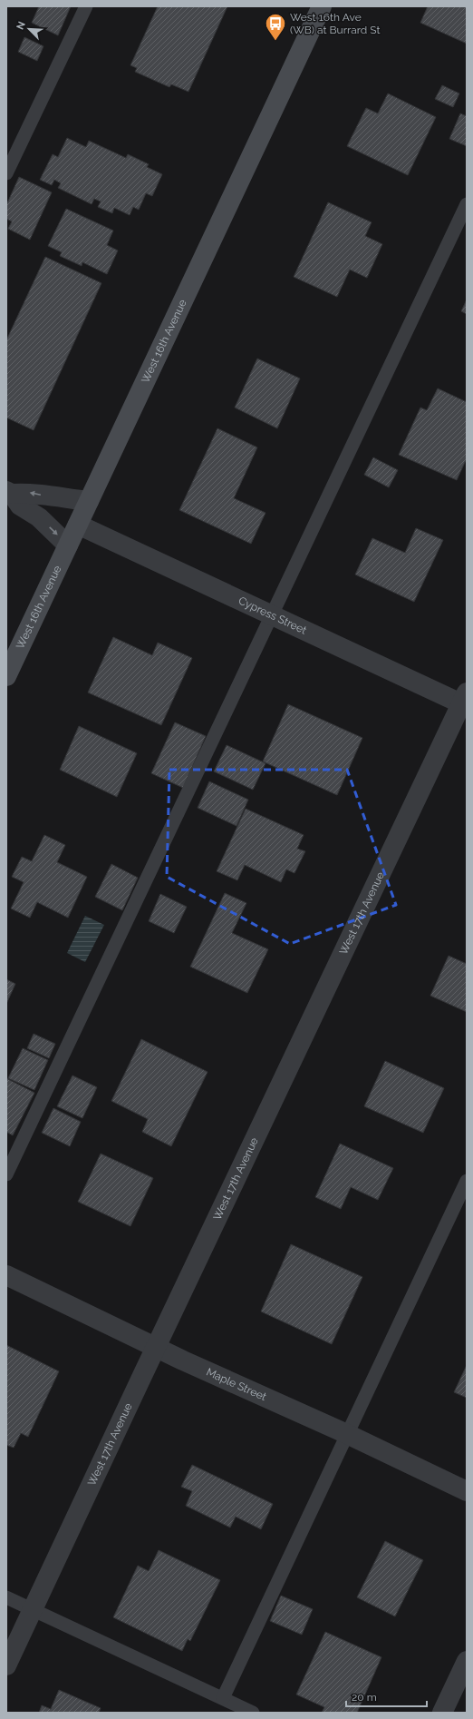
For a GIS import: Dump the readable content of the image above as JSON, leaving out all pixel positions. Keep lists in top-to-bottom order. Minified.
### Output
{"streets":{"main road":["West 16th Avenue"],"street":["Cypress Street","West 17th Avenue","Maple Street"]},"crossings":[["West 16th Avenue","Cypress Street"],["Cypress Street","West 17th Avenue"],["West 17th Avenue","Maple Street"]],"places":{"bus stop":["West 16th Ave (WB) at Burrard St"]},"scale_bar":"20 m","north":"top left"}
